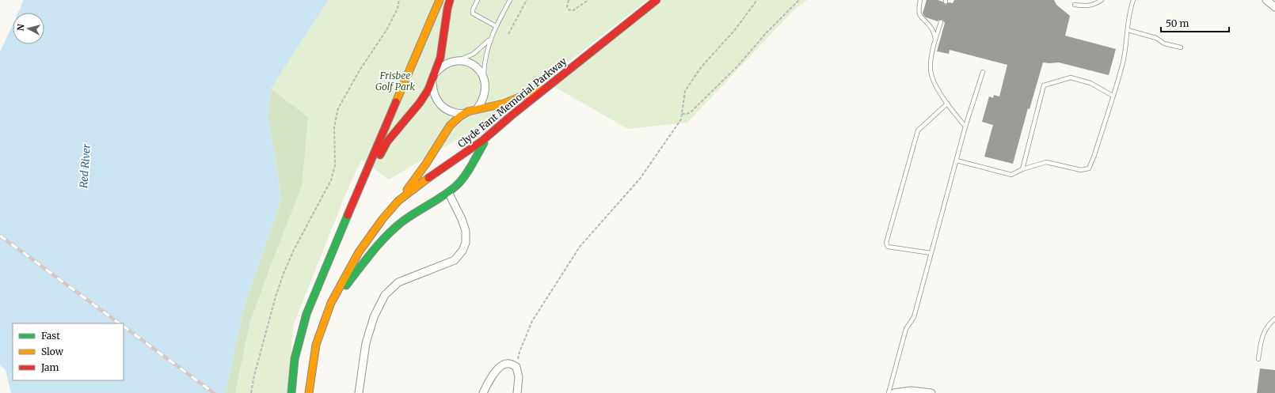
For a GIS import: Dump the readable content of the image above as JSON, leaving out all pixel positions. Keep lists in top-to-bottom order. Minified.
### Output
{"streets":{"main road":["Clyde Fant Memorial Parkway"]},"water":["Red River"],"parks":["Frisbee Golf Park"],"legend":["Fast","Slow","Jam"],"scale_bar":"50 m","north":"left"}
